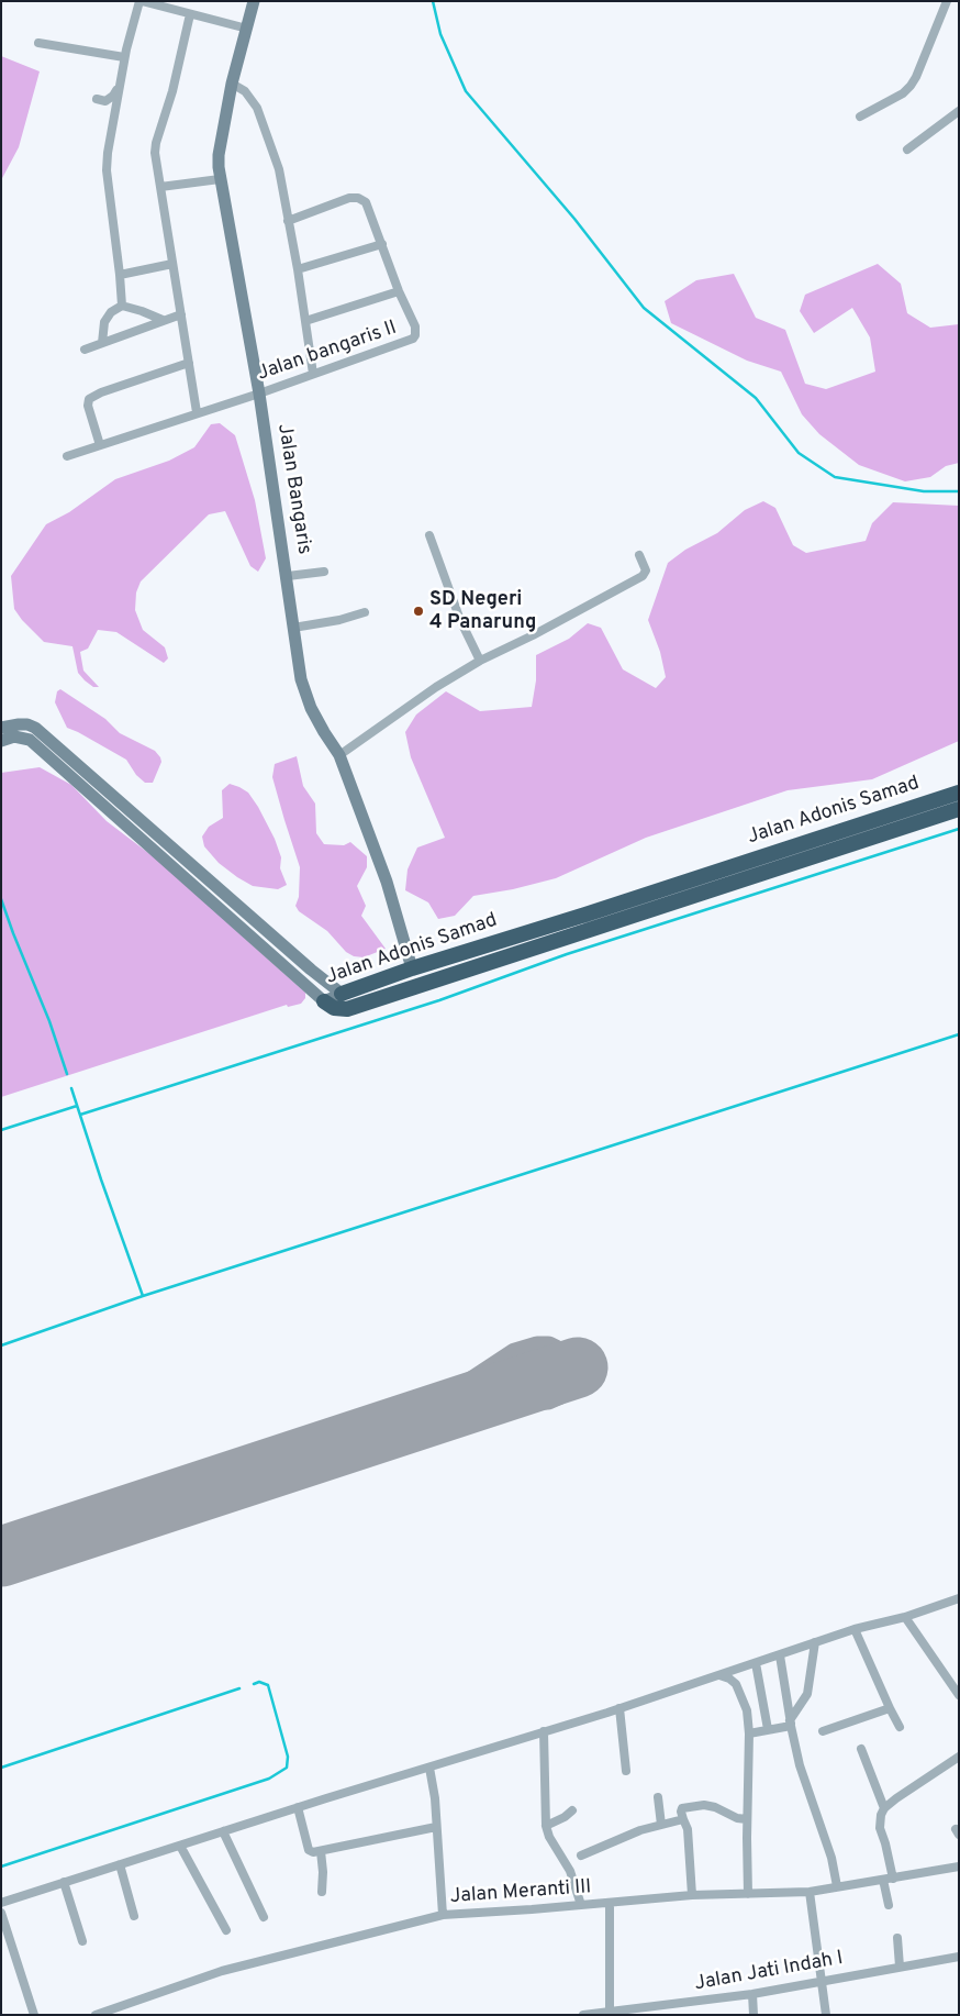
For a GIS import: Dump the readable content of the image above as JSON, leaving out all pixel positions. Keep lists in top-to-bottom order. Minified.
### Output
{"streets":{"highway":["Jalan Adonis Samad"],"street":["Jalan bangaris II","Jalan Bangaris","Jalan Meranti III","Jalan Jati Indah I"]},"crossings":[["Jalan bangaris II","Jalan Bangaris"],["Jalan Bangaris","Jalan Adonis Samad"]],"places":["SD Negeri 4 Panarung"]}
